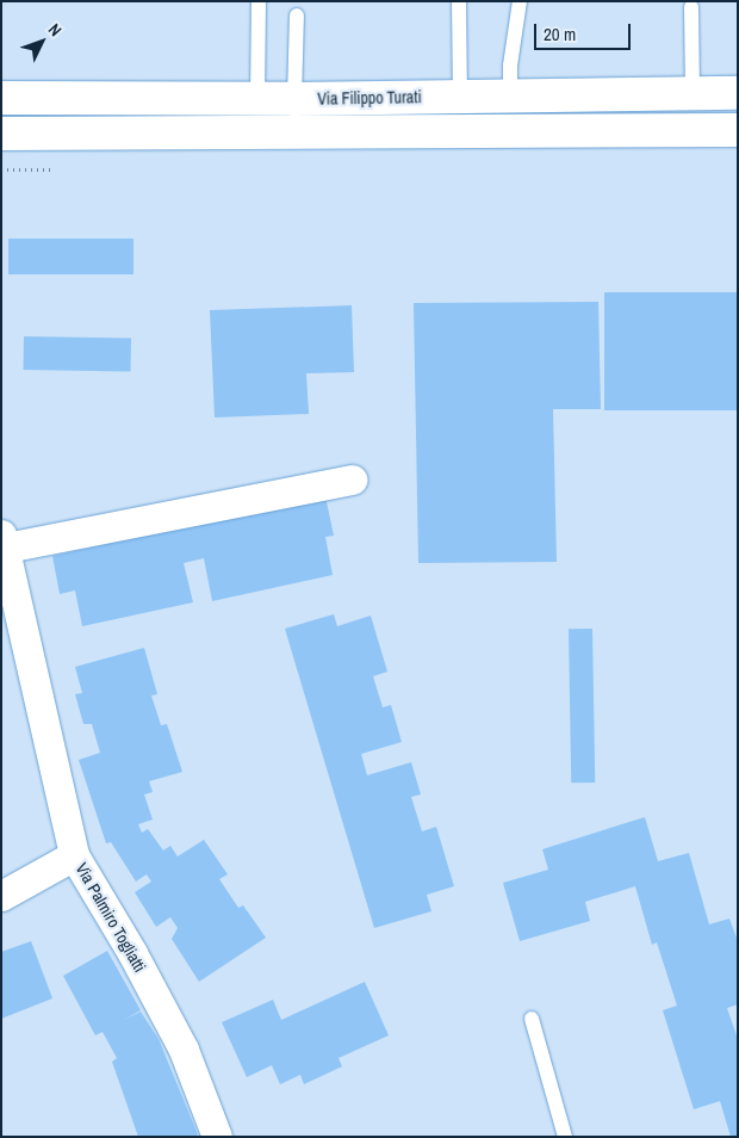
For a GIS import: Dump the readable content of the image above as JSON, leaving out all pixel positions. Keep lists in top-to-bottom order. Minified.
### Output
{"streets":{"main road":["Via Filippo Turati"],"street":["Via Palmiro Togliatti"]},"scale_bar":"20 m","north":"top right"}
